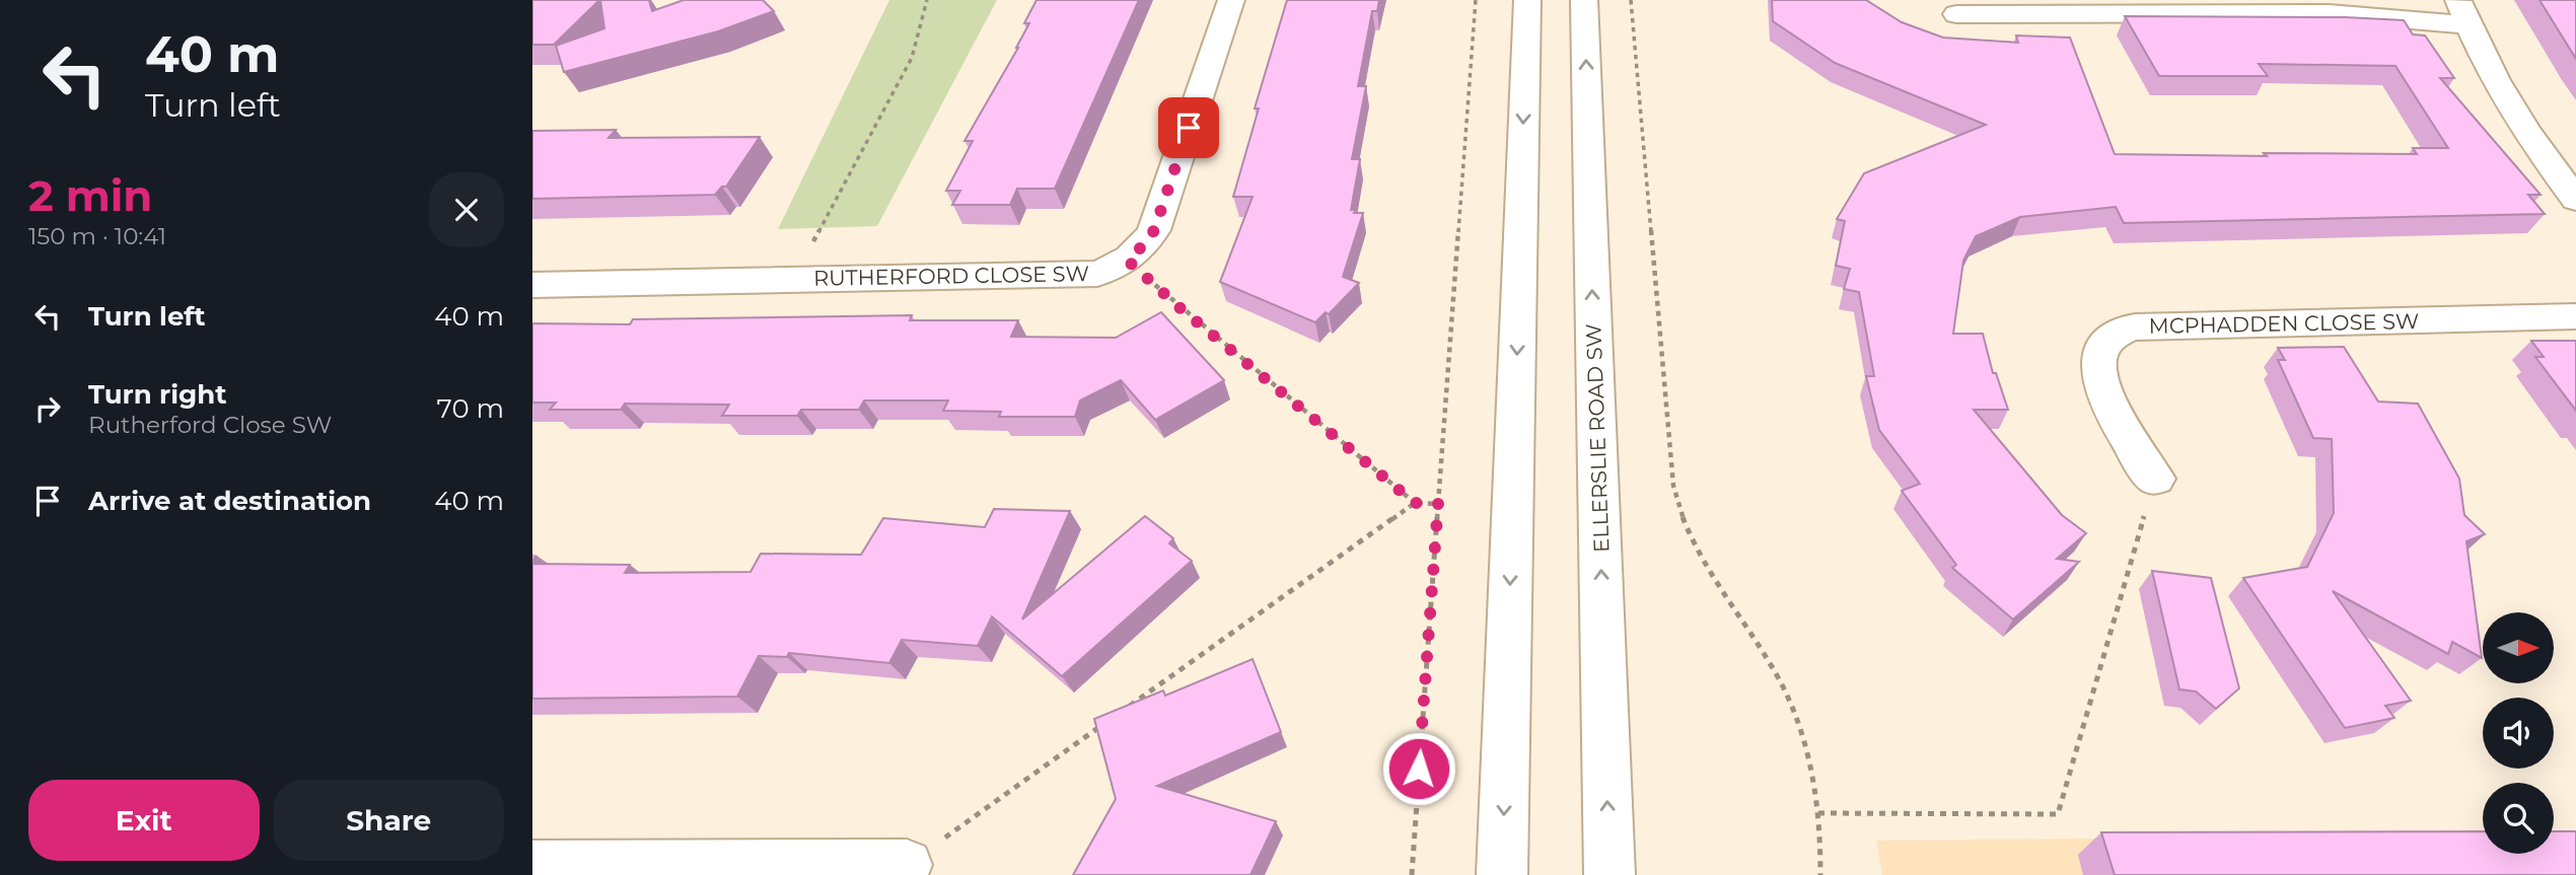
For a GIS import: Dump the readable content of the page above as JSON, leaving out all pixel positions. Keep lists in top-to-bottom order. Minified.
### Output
{"streets":{"street":["RUTHERFORD CLOSE SW","MCPHADDEN CLOSE SW","ELLERSLIE ROAD SW"]},"north":"right","page":{"turn":["40 m","Turn left"],"heading":["2 min","150 m · 10:41"],"list":[{"name":"Turn left","value":"40 m"},{"name":"Turn right","note":"Rutherford Close SW","value":"70 m"},{"name":"Arrive at destination","value":"40 m"}],"buttons":["Exit","Share"]}}
